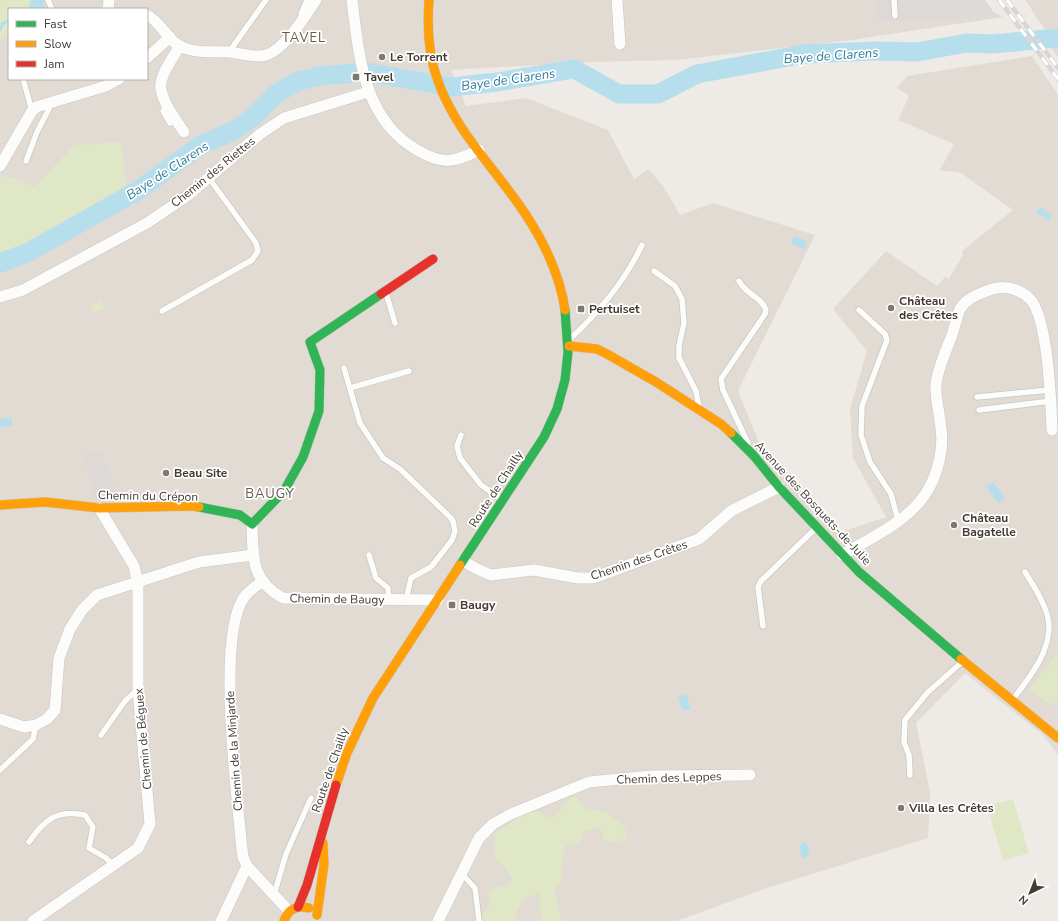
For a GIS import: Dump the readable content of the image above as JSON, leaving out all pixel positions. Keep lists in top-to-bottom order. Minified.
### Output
{"streets":{"street":["Chemin des Riettes","Route de Chailly","Chemin du Crépon","Avenue des Bosquets-de-Julie","Chemin des Crêtes","Chemin de Baugy","Chemin de Béguex","Chemin de la Minjarde","Chemin des Leppes"]},"crossings":[["Route de Chailly","Avenue des Bosquets-de-Julie"],["Route de Chailly","Chemin des Crêtes"],["Route de Chailly","Chemin de Baugy"],["Route de Chailly","Chemin de la Minjarde"],["Chemin du Crépon","Chemin de Baugy"],["Chemin du Crépon","Chemin de Béguex"],["Avenue des Bosquets-de-Julie","Chemin des Crêtes"],["Chemin de Baugy","Chemin de la Minjarde"]],"districts":["TAVEL","BAUGY"],"water":["Baye de Clarens"],"places":{"other":["Le Torrent","Château des Crêtes","Beau Site","Château Bagatelle","Villa les Crêtes"],"transit":["Tavel","Pertuiset","Baugy"]},"legend":["Fast","Slow","Jam"],"north":"bottom left"}
